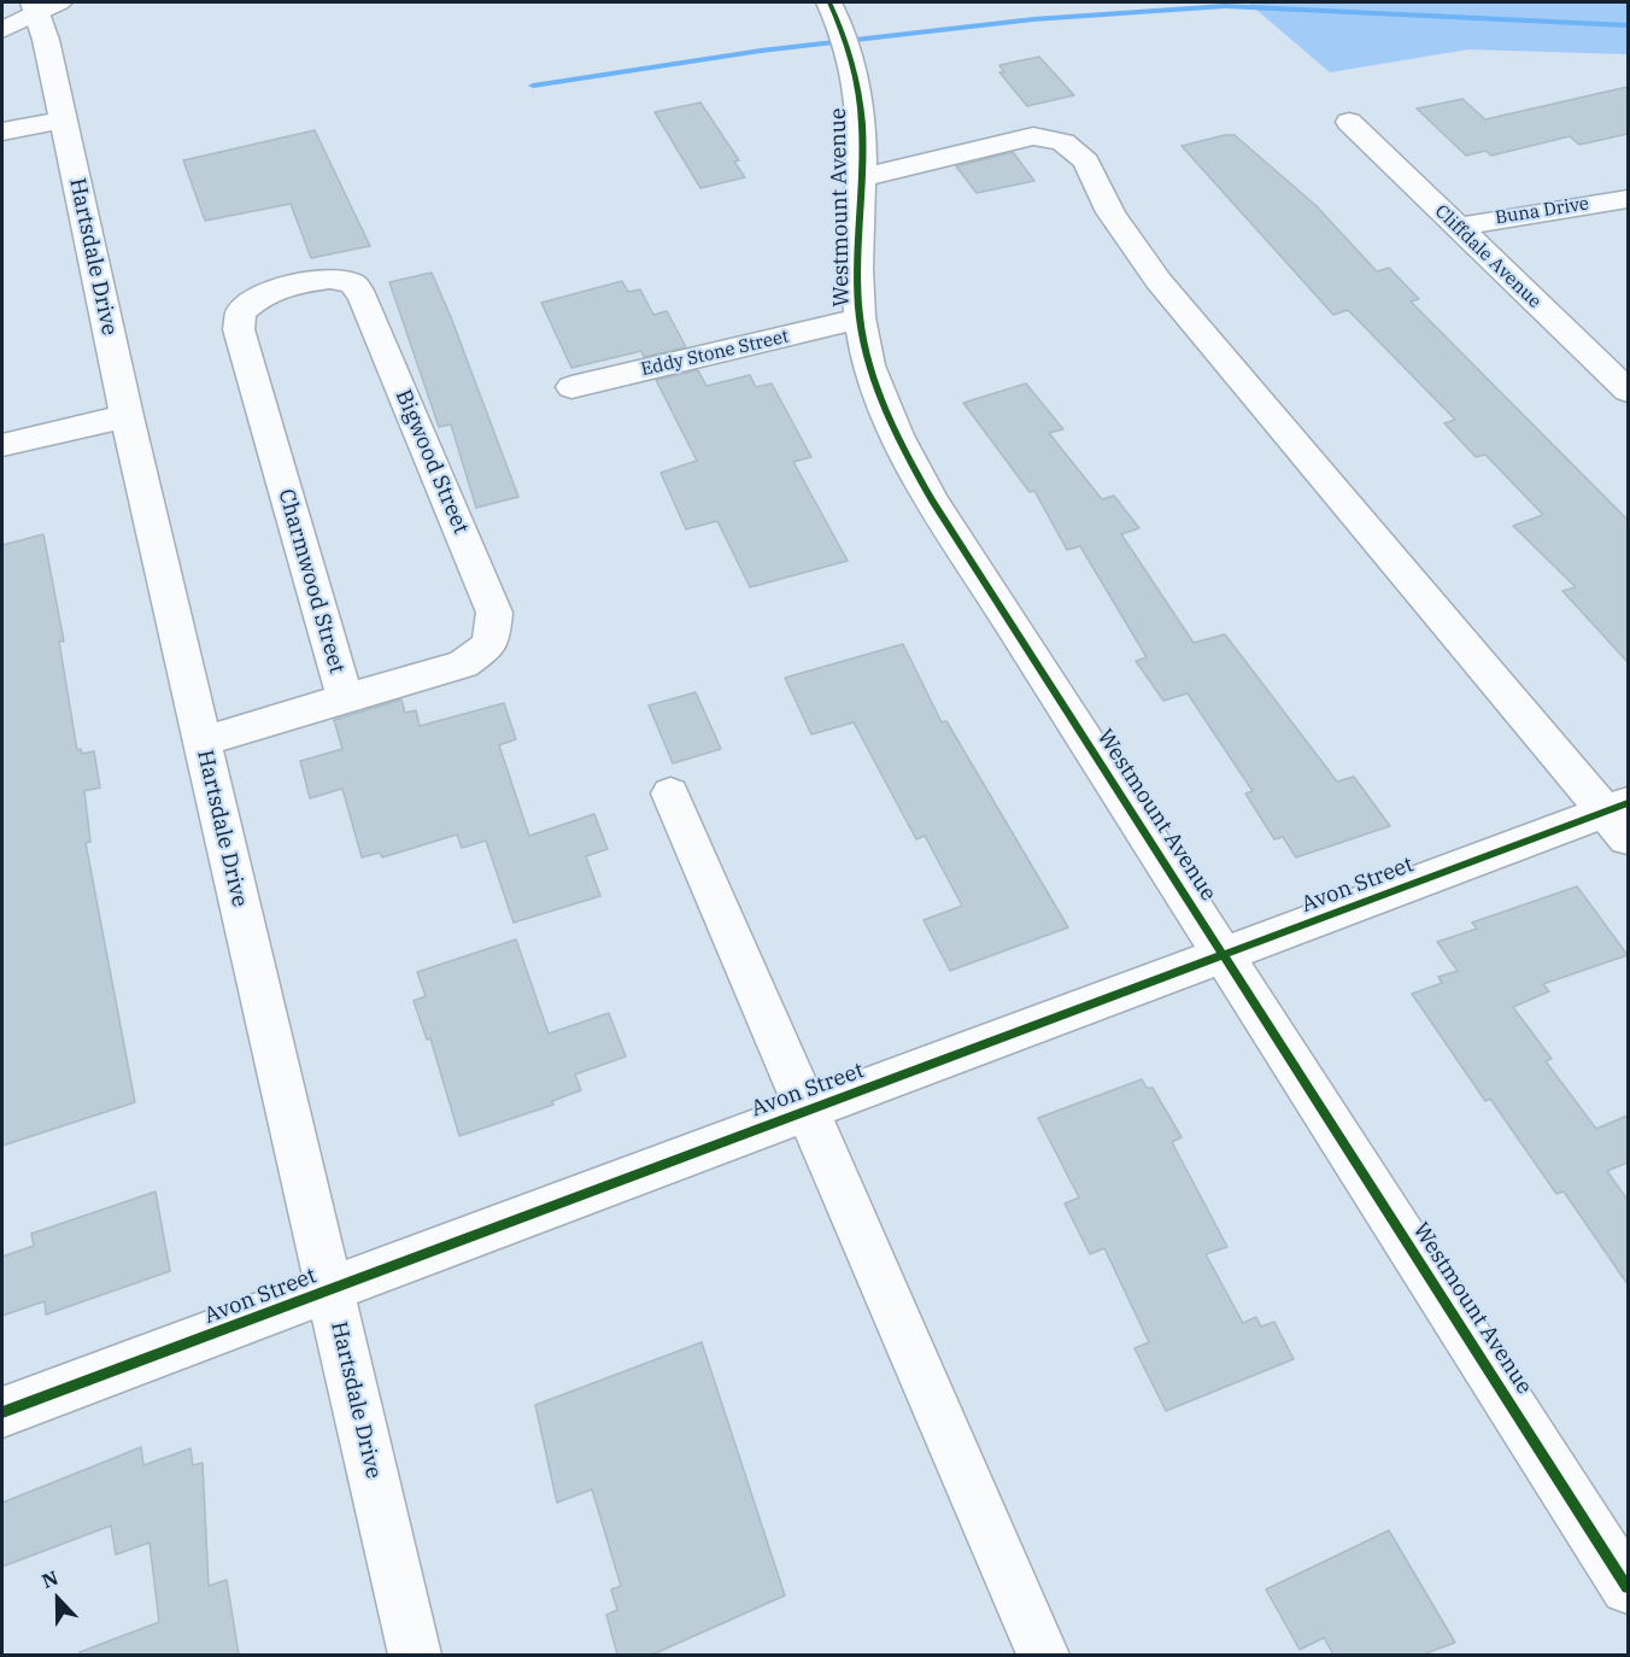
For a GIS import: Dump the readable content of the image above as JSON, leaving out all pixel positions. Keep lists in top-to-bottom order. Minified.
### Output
{"streets":{"street":["Westmount Avenue","Buna Drive","Hartsdale Drive","Cliffdale Avenue","Eddy Stone Street","Bigwood Street","Charmwood Street","Avon Street"]},"crossings":[["Westmount Avenue","Eddy Stone Street"],["Westmount Avenue","Avon Street"],["Buna Drive","Cliffdale Avenue"],["Hartsdale Drive","Avon Street"],["Bigwood Street","Charmwood Street"]],"north":"top"}
